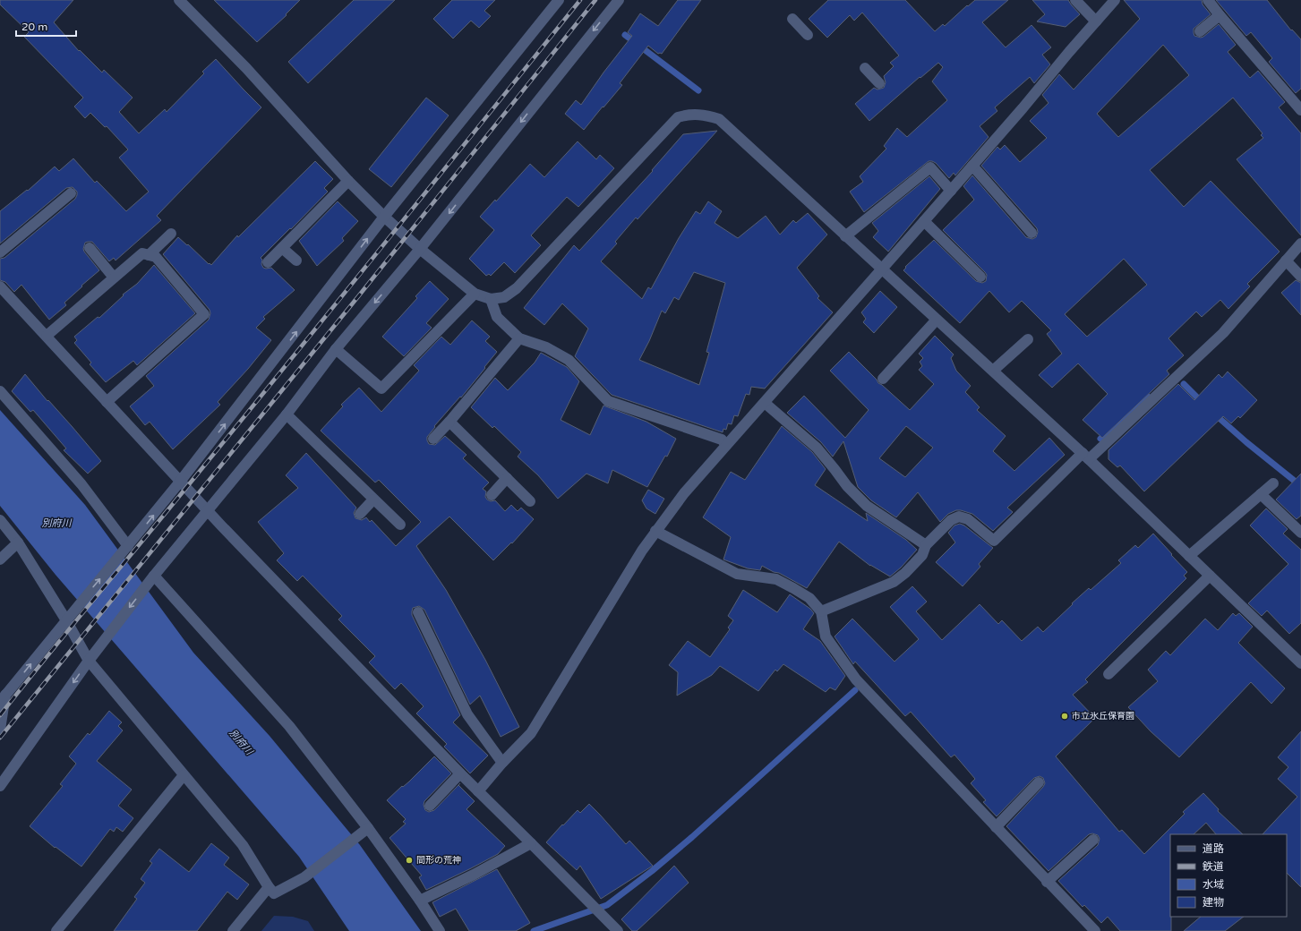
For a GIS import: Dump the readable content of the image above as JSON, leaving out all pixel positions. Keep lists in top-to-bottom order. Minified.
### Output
{"water":["別府川"],"places":["市立氷丘保育園","間形の荒神"],"legend":["道路","鉄道","水域","建物"],"scale_bar":"20 m"}
